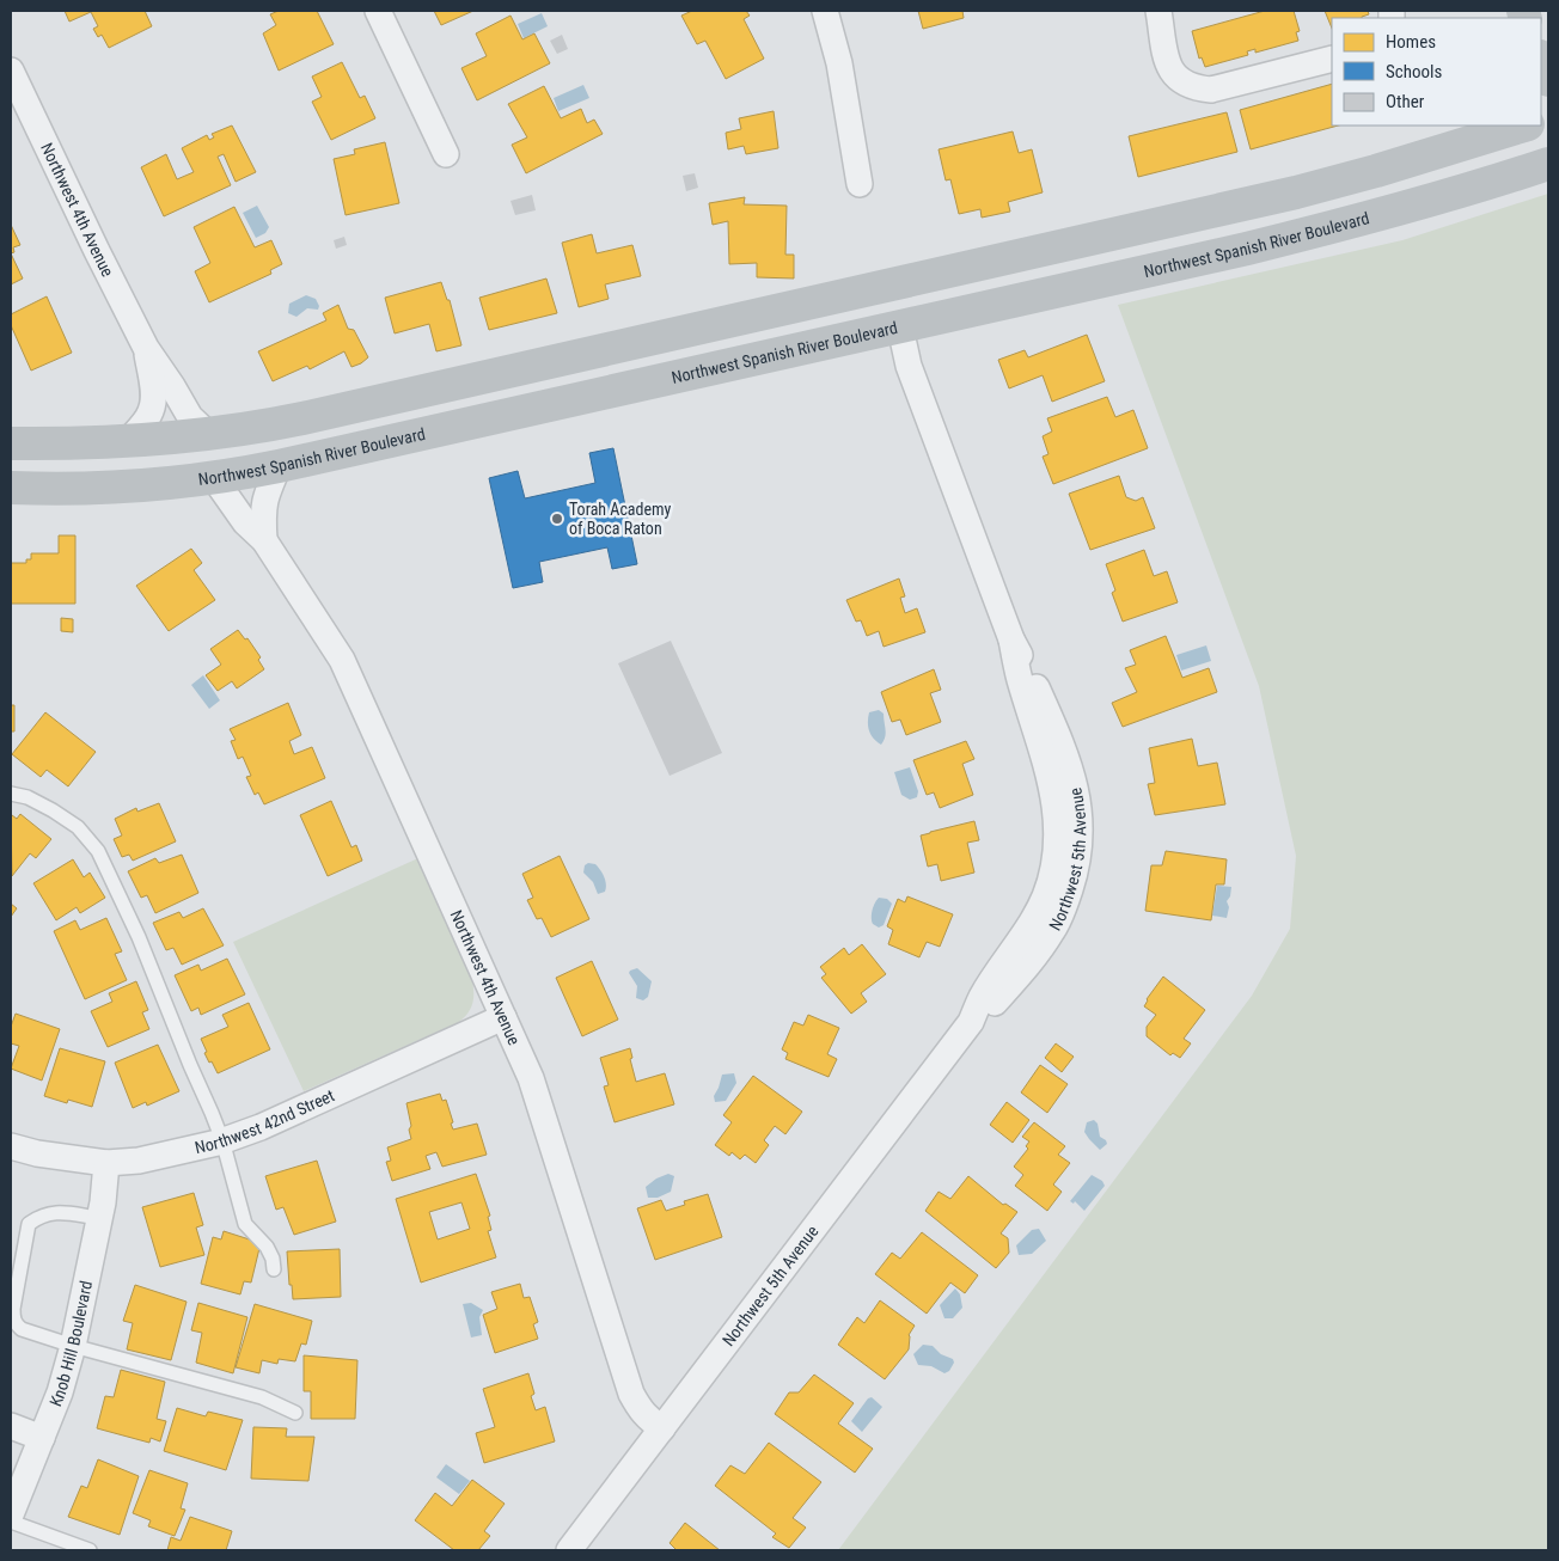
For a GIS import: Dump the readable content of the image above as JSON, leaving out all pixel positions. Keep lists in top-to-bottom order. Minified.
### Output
{"streets":{"main road":["Northwest Spanish River Boulevard"],"street":["Northwest 4th Avenue","Northwest 5th Avenue","Northwest 42nd Street","Knob Hill Boulevard"]},"crossings":[["Northwest 4th Avenue","Northwest Spanish River Boulevard"],["Northwest 4th Avenue","Northwest 5th Avenue"],["Northwest 4th Avenue","Northwest 42nd Street"],["Northwest Spanish River Boulevard","Northwest 5th Avenue"],["Northwest 42nd Street","Knob Hill Boulevard"]],"places":["Torah Academy of Boca Raton"],"legend":["Homes","Schools","Other"]}
